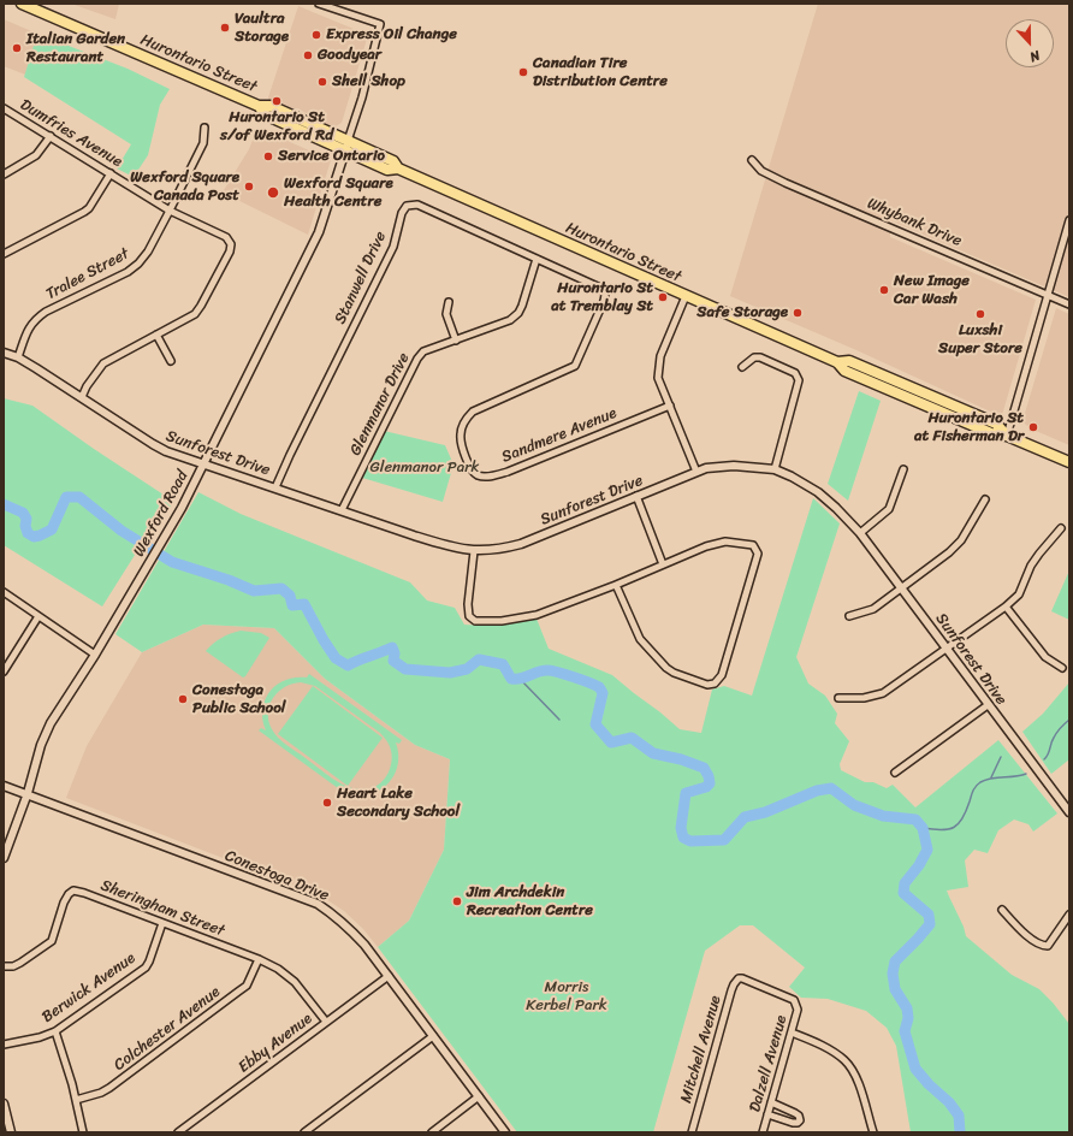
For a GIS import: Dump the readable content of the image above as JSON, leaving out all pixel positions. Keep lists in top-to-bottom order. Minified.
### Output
{"streets":{"main road":["Hurontario Street"],"street":["Dumfries Avenue","Whybank Drive","Tralee Street","Stanwell Drive","Glenmanor Drive","Sandmere Avenue","Sunforest Drive","Wexford Road","Conestoga Drive","Sheringham Street","Berwick Avenue","Colchester Avenue","Ebby Avenue","Mitchell Avenue","Dalzell Avenue"]},"crossings":[["Hurontario Street","Wexford Road"],["Dumfries Avenue","Tralee Street"],["Dumfries Avenue","Sunforest Drive"],["Tralee Street","Sunforest Drive"],["Stanwell Drive","Glenmanor Drive"],["Stanwell Drive","Sandmere Avenue"],["Stanwell Drive","Sunforest Drive"],["Glenmanor Drive","Sandmere Avenue"],["Glenmanor Drive","Sunforest Drive"],["Sunforest Drive","Wexford Road"],["Wexford Road","Conestoga Drive"],["Conestoga Drive","Ebby Avenue"],["Sheringham Street","Berwick Avenue"],["Sheringham Street","Colchester Avenue"],["Sheringham Street","Ebby Avenue"],["Mitchell Avenue","Dalzell Avenue"]],"parks":["Glenmanor Park","Morris Kerbel Park"],"places":["Vaultra Storage","Express Oil Change","Italian Garden Restaurant","Goodyear","Canadian Tire Distribution Centre","Shell Shop","Hurontario St s/of Wexford Rd","Service Ontario","Wexford Square Canada Post","Wexford Square Health Centre","New Image Car Wash","Hurontario St at Tremblay St","Safe Storage","Luxshi Super Store","Hurontario St at Fisherman Dr","Conestoga Public School","Heart Lake Secondary School","Jim Archdekin Recreation Centre"],"north":"bottom"}
